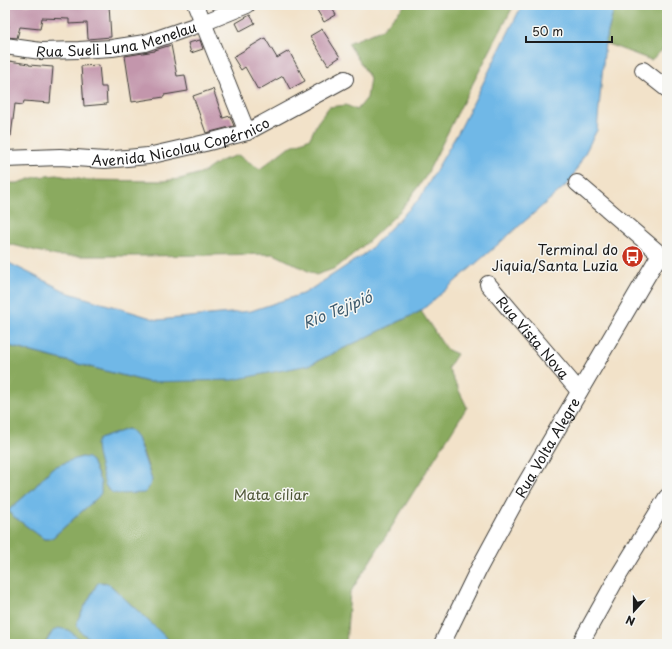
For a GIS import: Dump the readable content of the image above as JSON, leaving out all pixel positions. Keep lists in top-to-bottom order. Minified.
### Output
{"streets":{"street":["Rua Sueli Luna Menelau","Avenida Nicolau Copérnico","Rua Vista Nova","Rua Volta Alegre"]},"crossings":[["Rua Vista Nova","Rua Volta Alegre"]],"water":["Rio Tejipió"],"parks":["Mata ciliar"],"places":{"bus stop":["Terminal do Jiquia/Santa Luzia"]},"scale_bar":"50 m","north":"bottom"}
